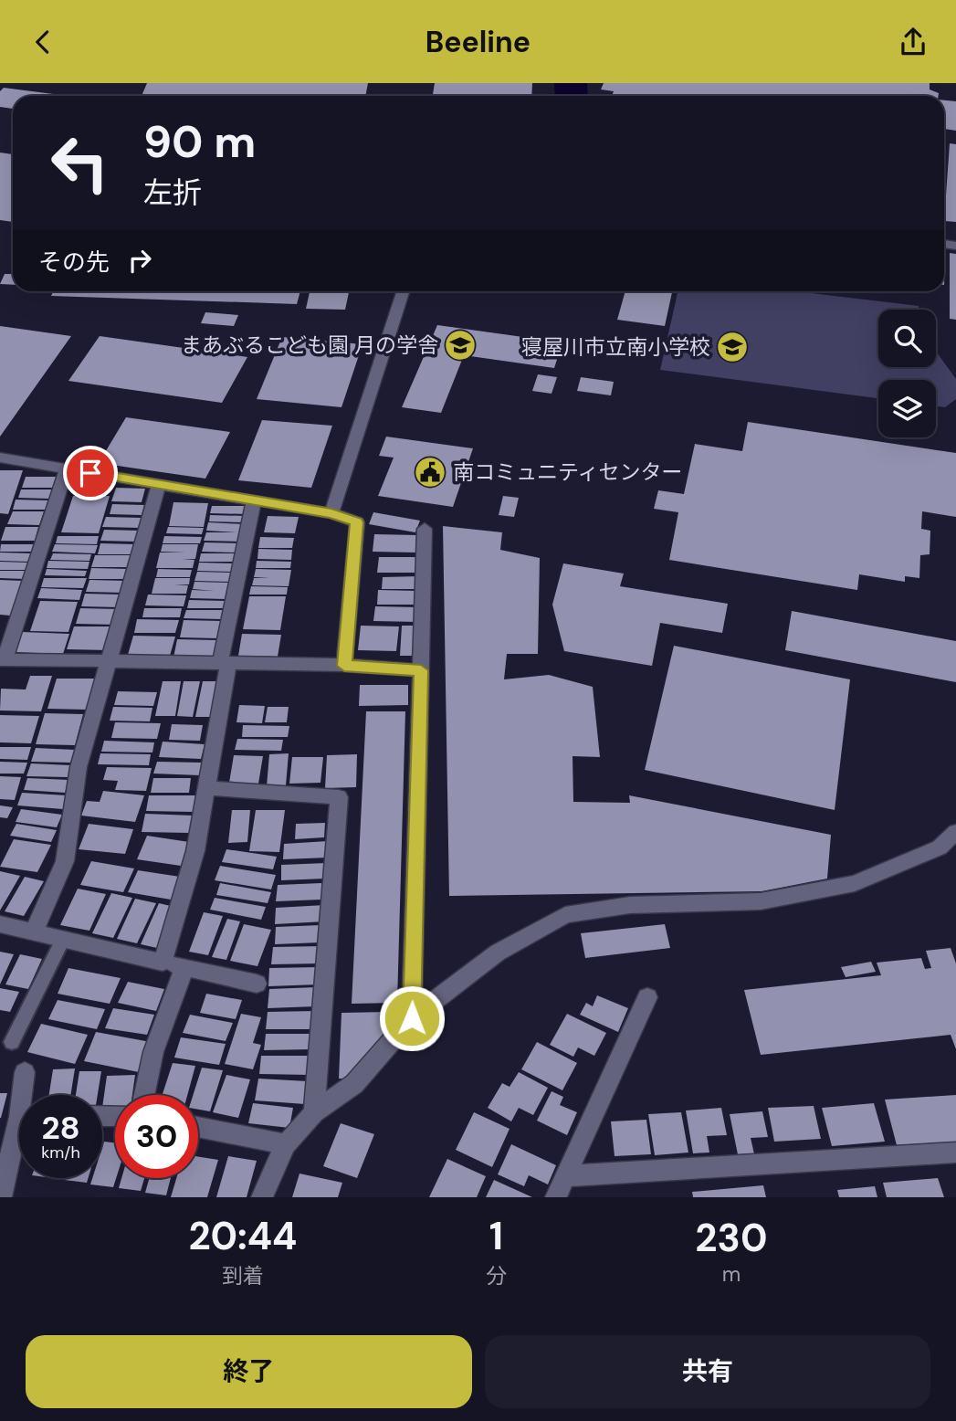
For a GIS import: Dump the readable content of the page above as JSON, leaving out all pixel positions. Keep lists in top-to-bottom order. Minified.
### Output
{"places":{"school or university":["まあぶるこども園 月の学舎","寝屋川市立南小学校"],"public building":["南コミュニティセンター"]},"page":{"header":"Beeline","turn":["90 m","左折"],"then":"その先","speed":"28 km/h","limit":"30","eta":["20:44","到着","1","分","230","m"],"buttons":["終了","共有"]}}
